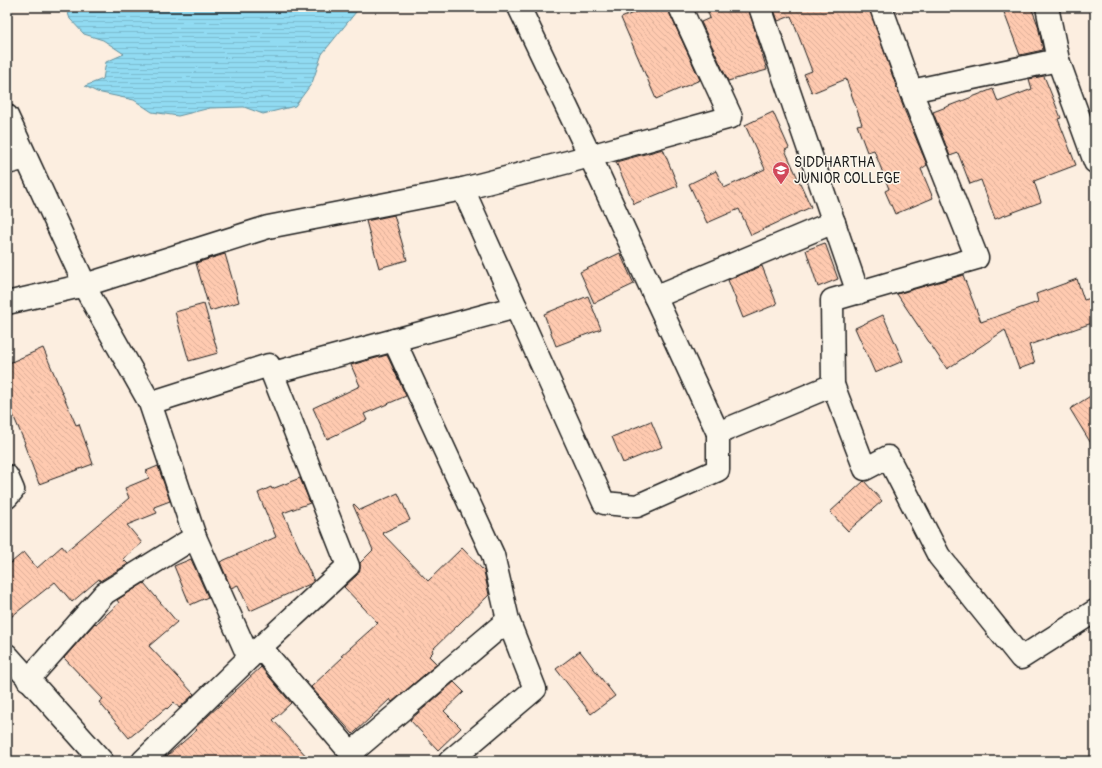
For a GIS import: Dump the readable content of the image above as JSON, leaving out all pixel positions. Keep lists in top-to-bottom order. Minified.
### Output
{"places":{"school or university":["SIDDHARTHA JUNIOR COLLEGE"]}}
